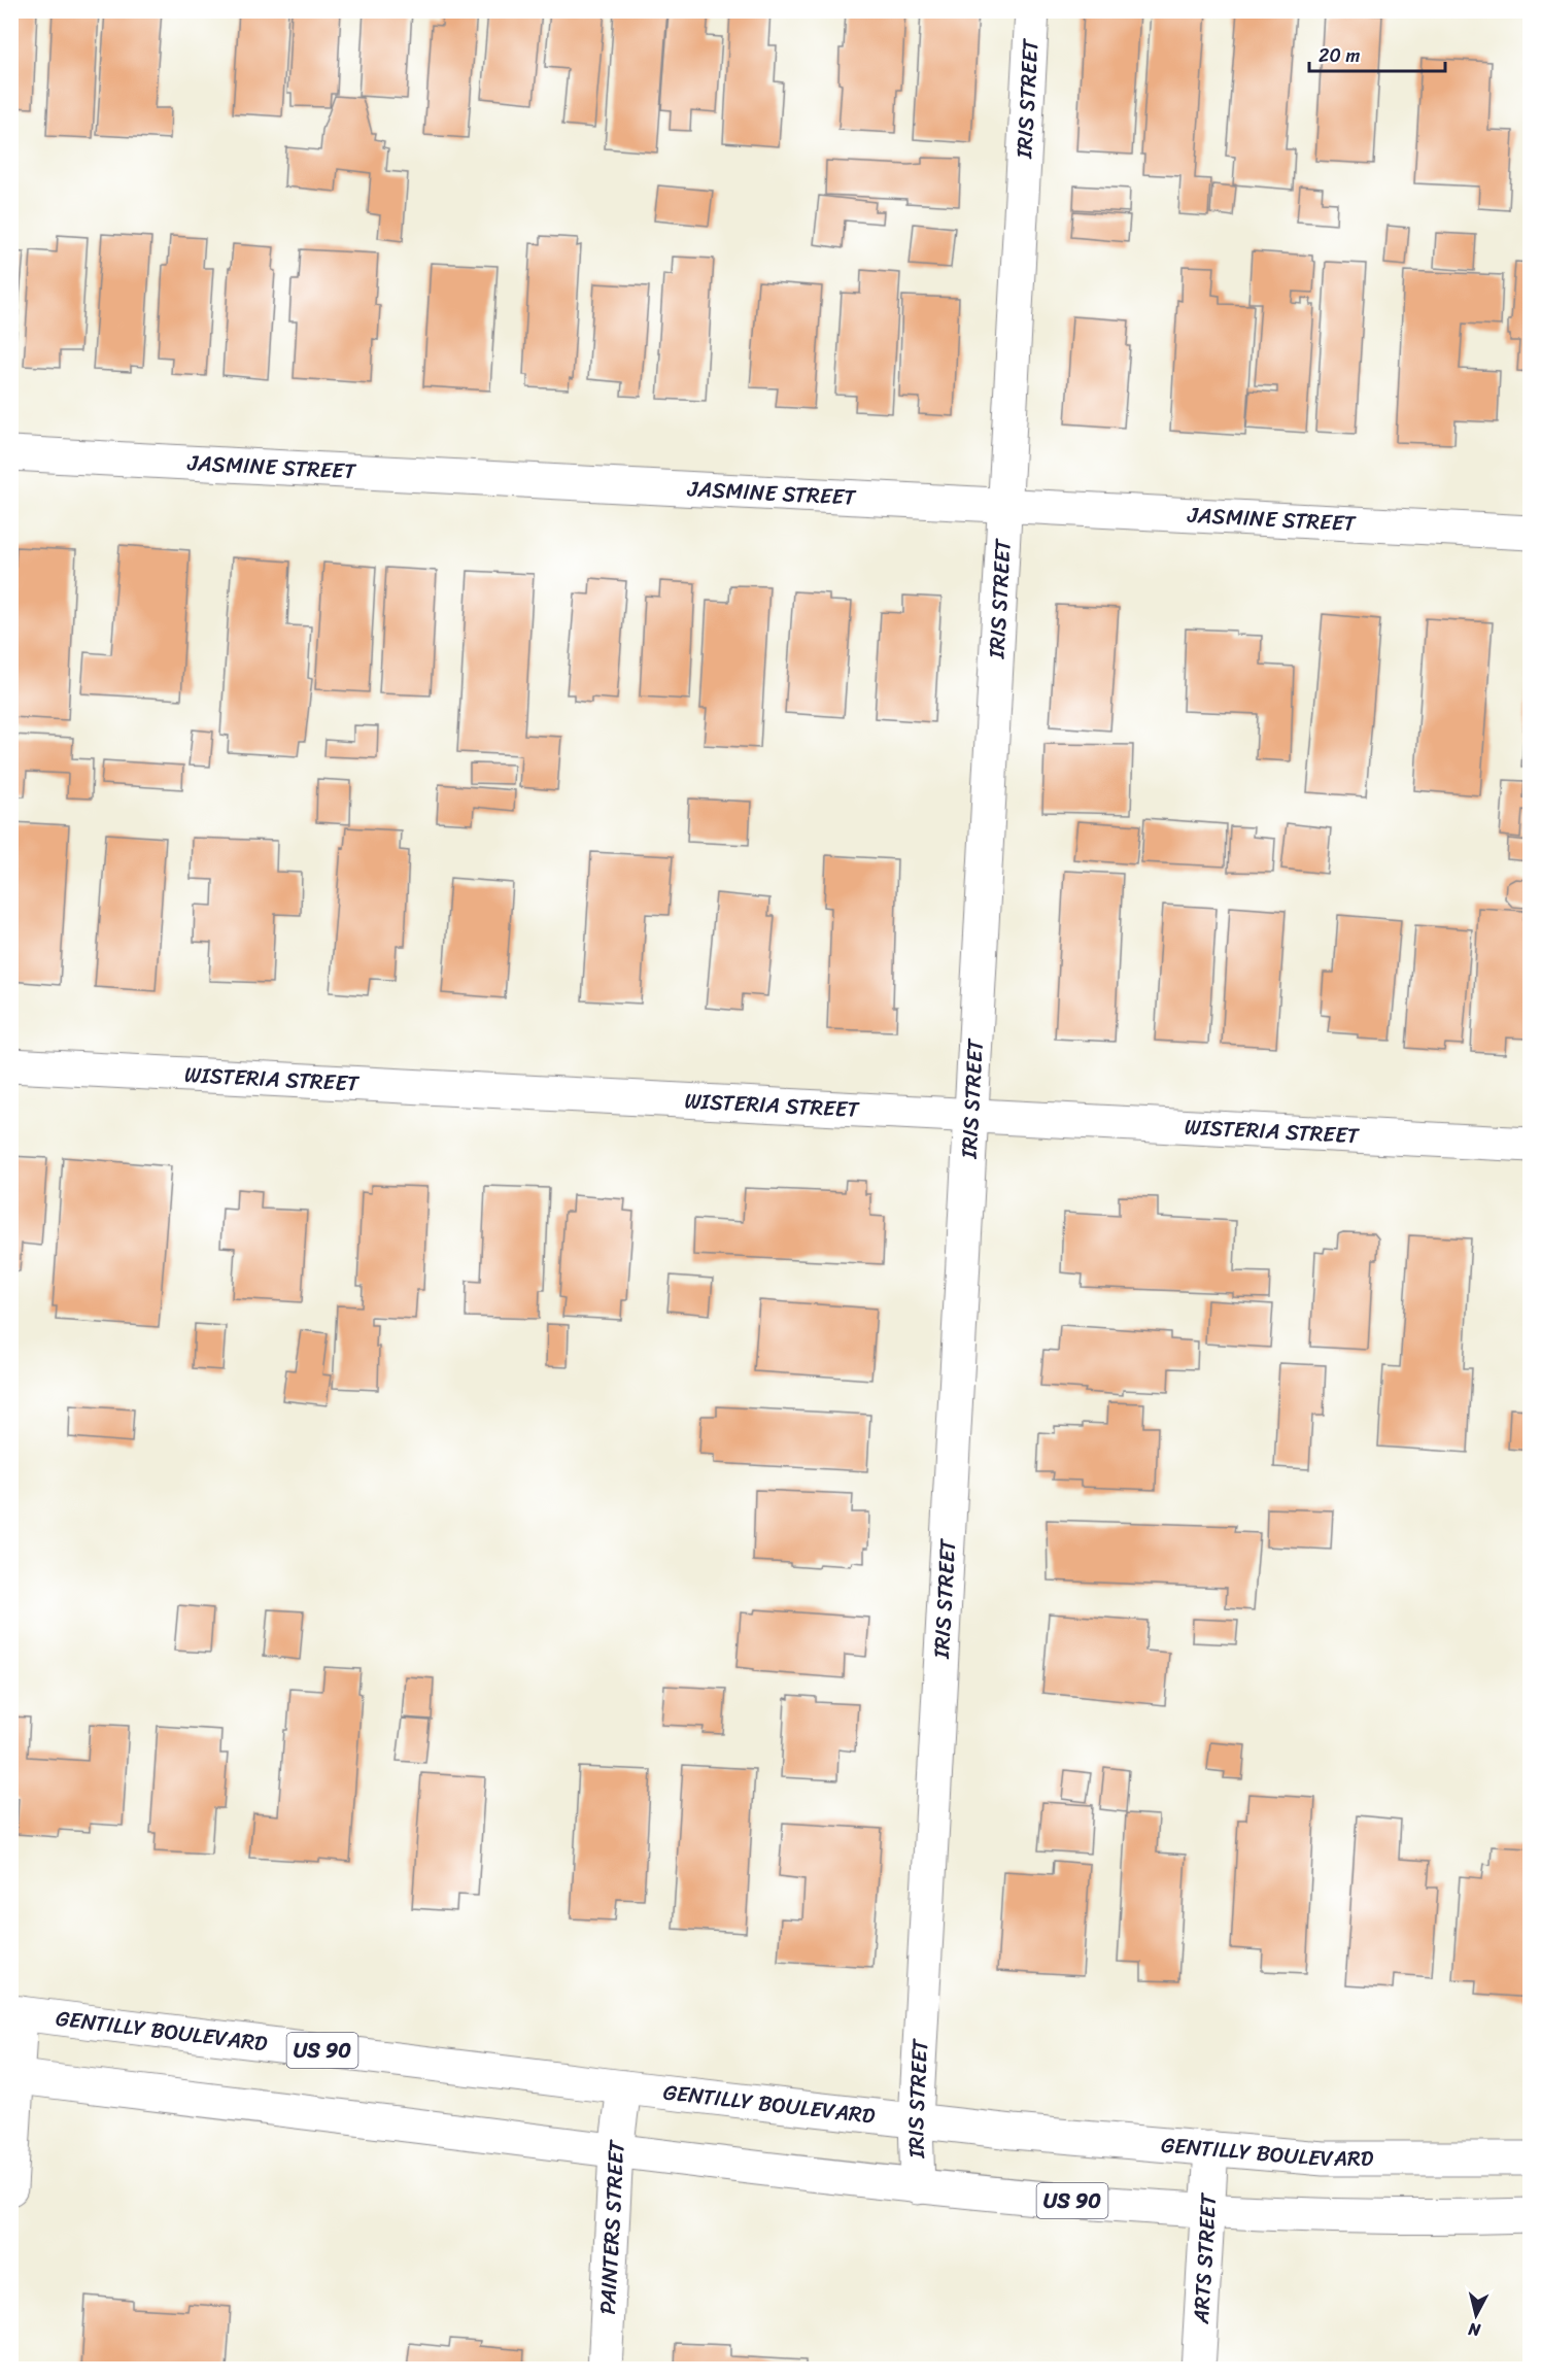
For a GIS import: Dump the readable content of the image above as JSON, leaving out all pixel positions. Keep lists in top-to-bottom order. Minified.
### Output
{"streets":{"street":["IRIS STREET","JASMINE STREET","WISTERIA STREET","GENTILLY BOULEVARD","US 90","PAINTERS STREET","ARTS STREET"]},"crossings":[["IRIS STREET","JASMINE STREET"],["IRIS STREET","WISTERIA STREET"],["IRIS STREET","GENTILLY BOULEVARD"],["IRIS STREET","US 90"],["GENTILLY BOULEVARD","PAINTERS STREET"],["GENTILLY BOULEVARD","ARTS STREET"],["US 90","PAINTERS STREET"],["US 90","ARTS STREET"]],"scale_bar":"20 m","north":"bottom"}
